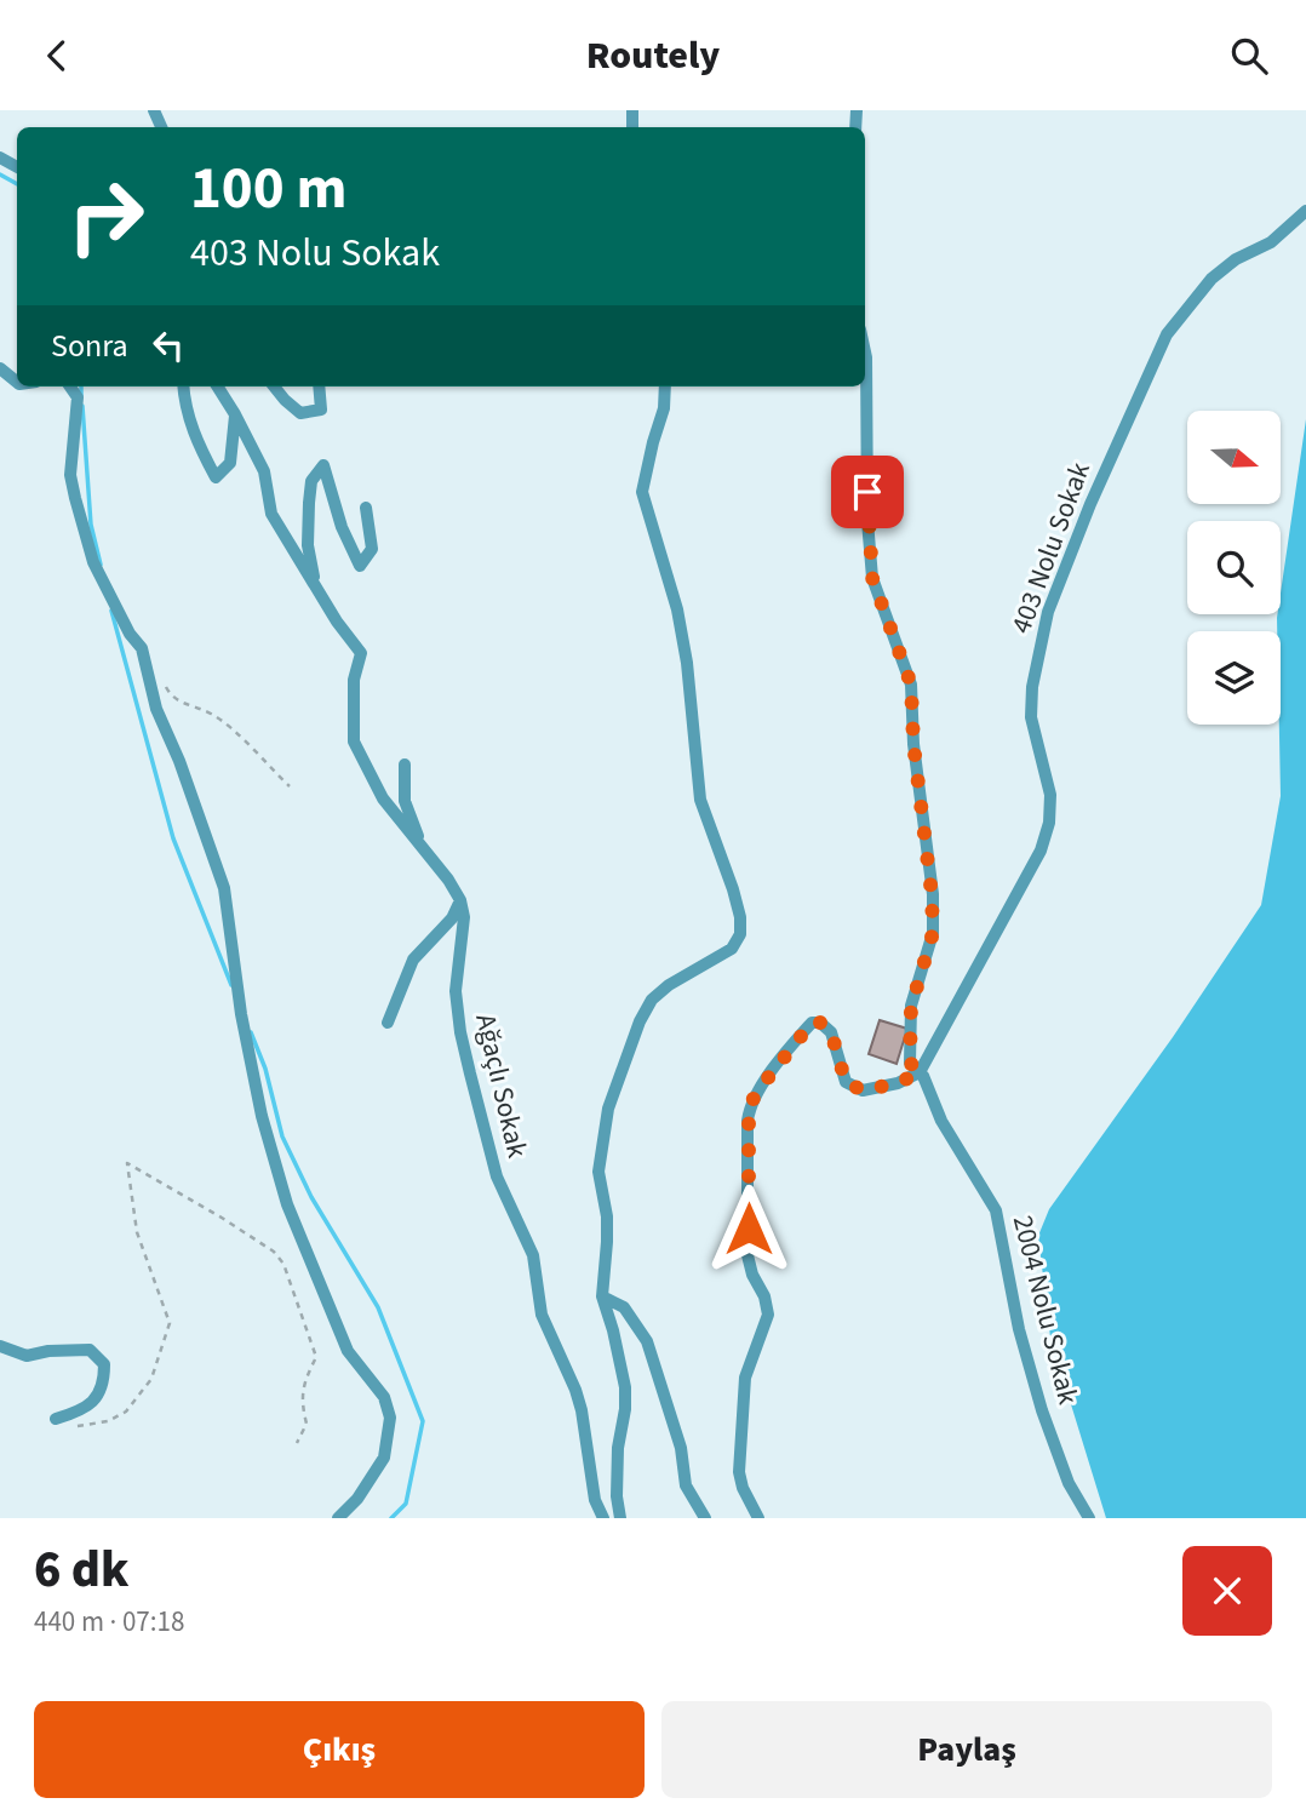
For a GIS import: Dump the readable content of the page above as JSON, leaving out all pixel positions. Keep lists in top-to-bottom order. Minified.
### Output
{"streets":{"street":["403 Nolu Sokak","Ağaçlı Sokak","2004 Nolu Sokak"]},"crossings":[["403 Nolu Sokak","2004 Nolu Sokak"]],"north":"right","page":{"header":"Routely","turn":["100 m","403 Nolu Sokak"],"then":"Sonra","heading":["6 dk","440 m · 07:18"],"buttons":["Çıkış","Paylaş"]}}
